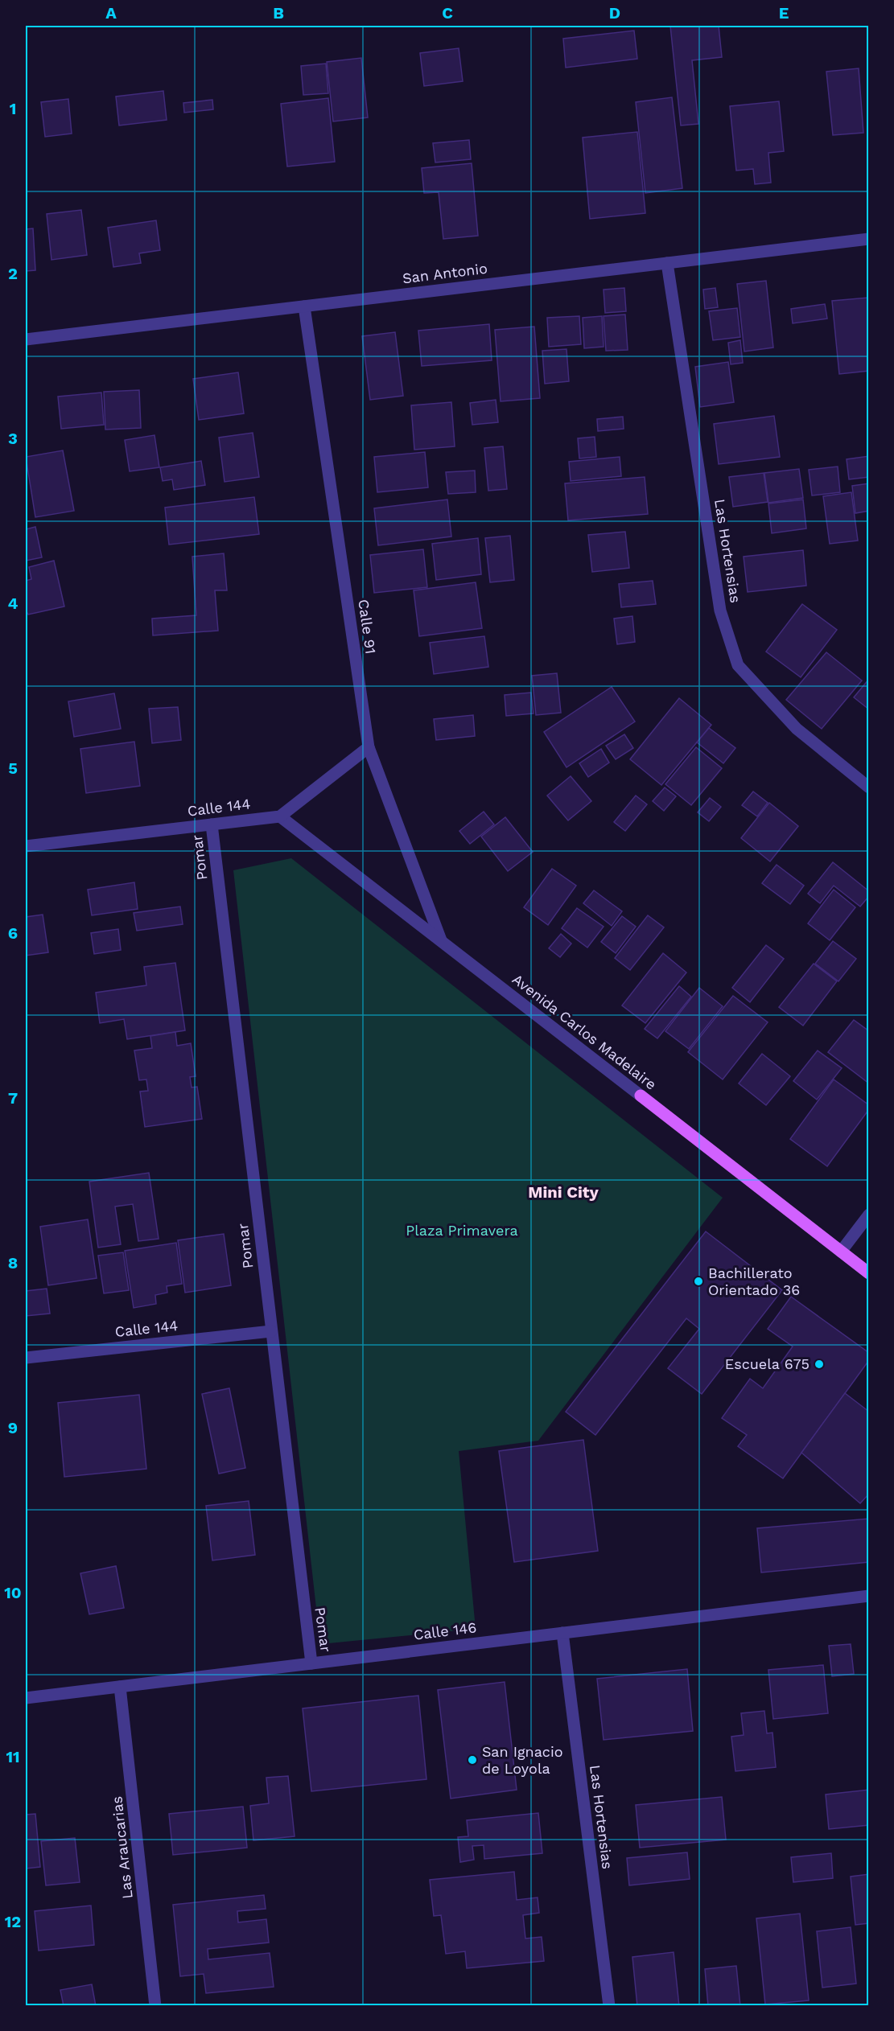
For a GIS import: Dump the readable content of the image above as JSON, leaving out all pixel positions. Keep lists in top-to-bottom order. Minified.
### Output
{"streets":{"main road":["Avenida Carlos Madelaire"],"street":["San Antonio","Las Hortensias","Calle 91","Calle 144","Pomar","Calle 146","Las Araucarias"]},"crossings":[["San Antonio","Las Hortensias"],["San Antonio","Calle 91"],["Las Hortensias","Calle 146"],["Calle 91","Avenida Carlos Madelaire"],["Calle 144","Pomar"],["Calle 144","Avenida Carlos Madelaire"],["Pomar","Calle 146"],["Calle 146","Las Araucarias"]],"districts":["Mini City"],"parks":["Plaza Primavera"],"places":["Bachillerato Orientado 36","Escuela 675","San Ignacio de Loyola"],"grid":{"columns":["A","B","C","D","E"],"rows":["1","2","3","4","5","6","7","8","9","10","11","12"]}}
